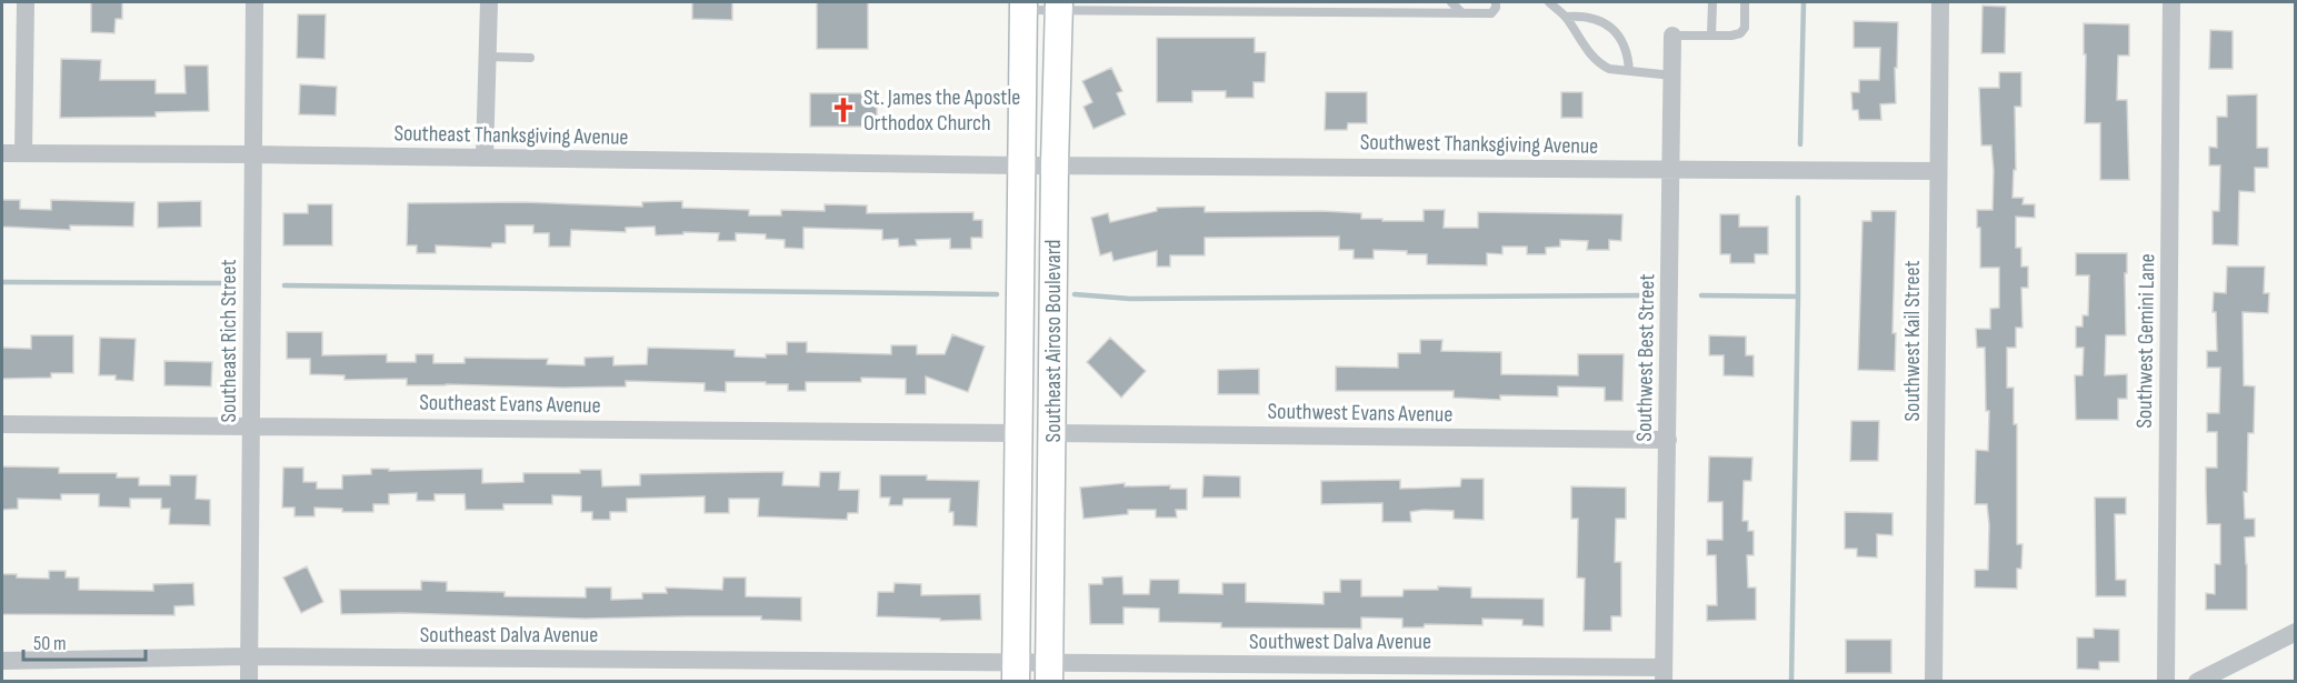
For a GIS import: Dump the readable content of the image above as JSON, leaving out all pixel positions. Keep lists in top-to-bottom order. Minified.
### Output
{"streets":{"main road":["Southeast Airoso Boulevard"],"street":["Southeast Thanksgiving Avenue","Southwest Thanksgiving Avenue","Southeast Rich Street","Southwest Kail Street","Southwest Gemini Lane","Southwest Best Street","Southeast Evans Avenue","Southwest Evans Avenue","Southeast Dalva Avenue","Southwest Dalva Avenue"]},"crossings":[["Southeast Thanksgiving Avenue","Southwest Thanksgiving Avenue"],["Southeast Thanksgiving Avenue","Southeast Rich Street"],["Southeast Thanksgiving Avenue","Southeast Airoso Boulevard"],["Southwest Thanksgiving Avenue","Southeast Airoso Boulevard"],["Southwest Thanksgiving Avenue","Southwest Kail Street"],["Southwest Thanksgiving Avenue","Southwest Best Street"],["Southeast Rich Street","Southeast Evans Avenue"],["Southeast Rich Street","Southeast Dalva Avenue"],["Southeast Airoso Boulevard","Southeast Evans Avenue"],["Southeast Airoso Boulevard","Southwest Evans Avenue"],["Southeast Airoso Boulevard","Southeast Dalva Avenue"],["Southeast Airoso Boulevard","Southwest Dalva Avenue"],["Southwest Best Street","Southwest Evans Avenue"],["Southwest Best Street","Southwest Dalva Avenue"],["Southeast Dalva Avenue","Southwest Dalva Avenue"]],"places":{"church":["St. James the Apostle Orthodox Church"]},"scale_bar":"50 m"}
